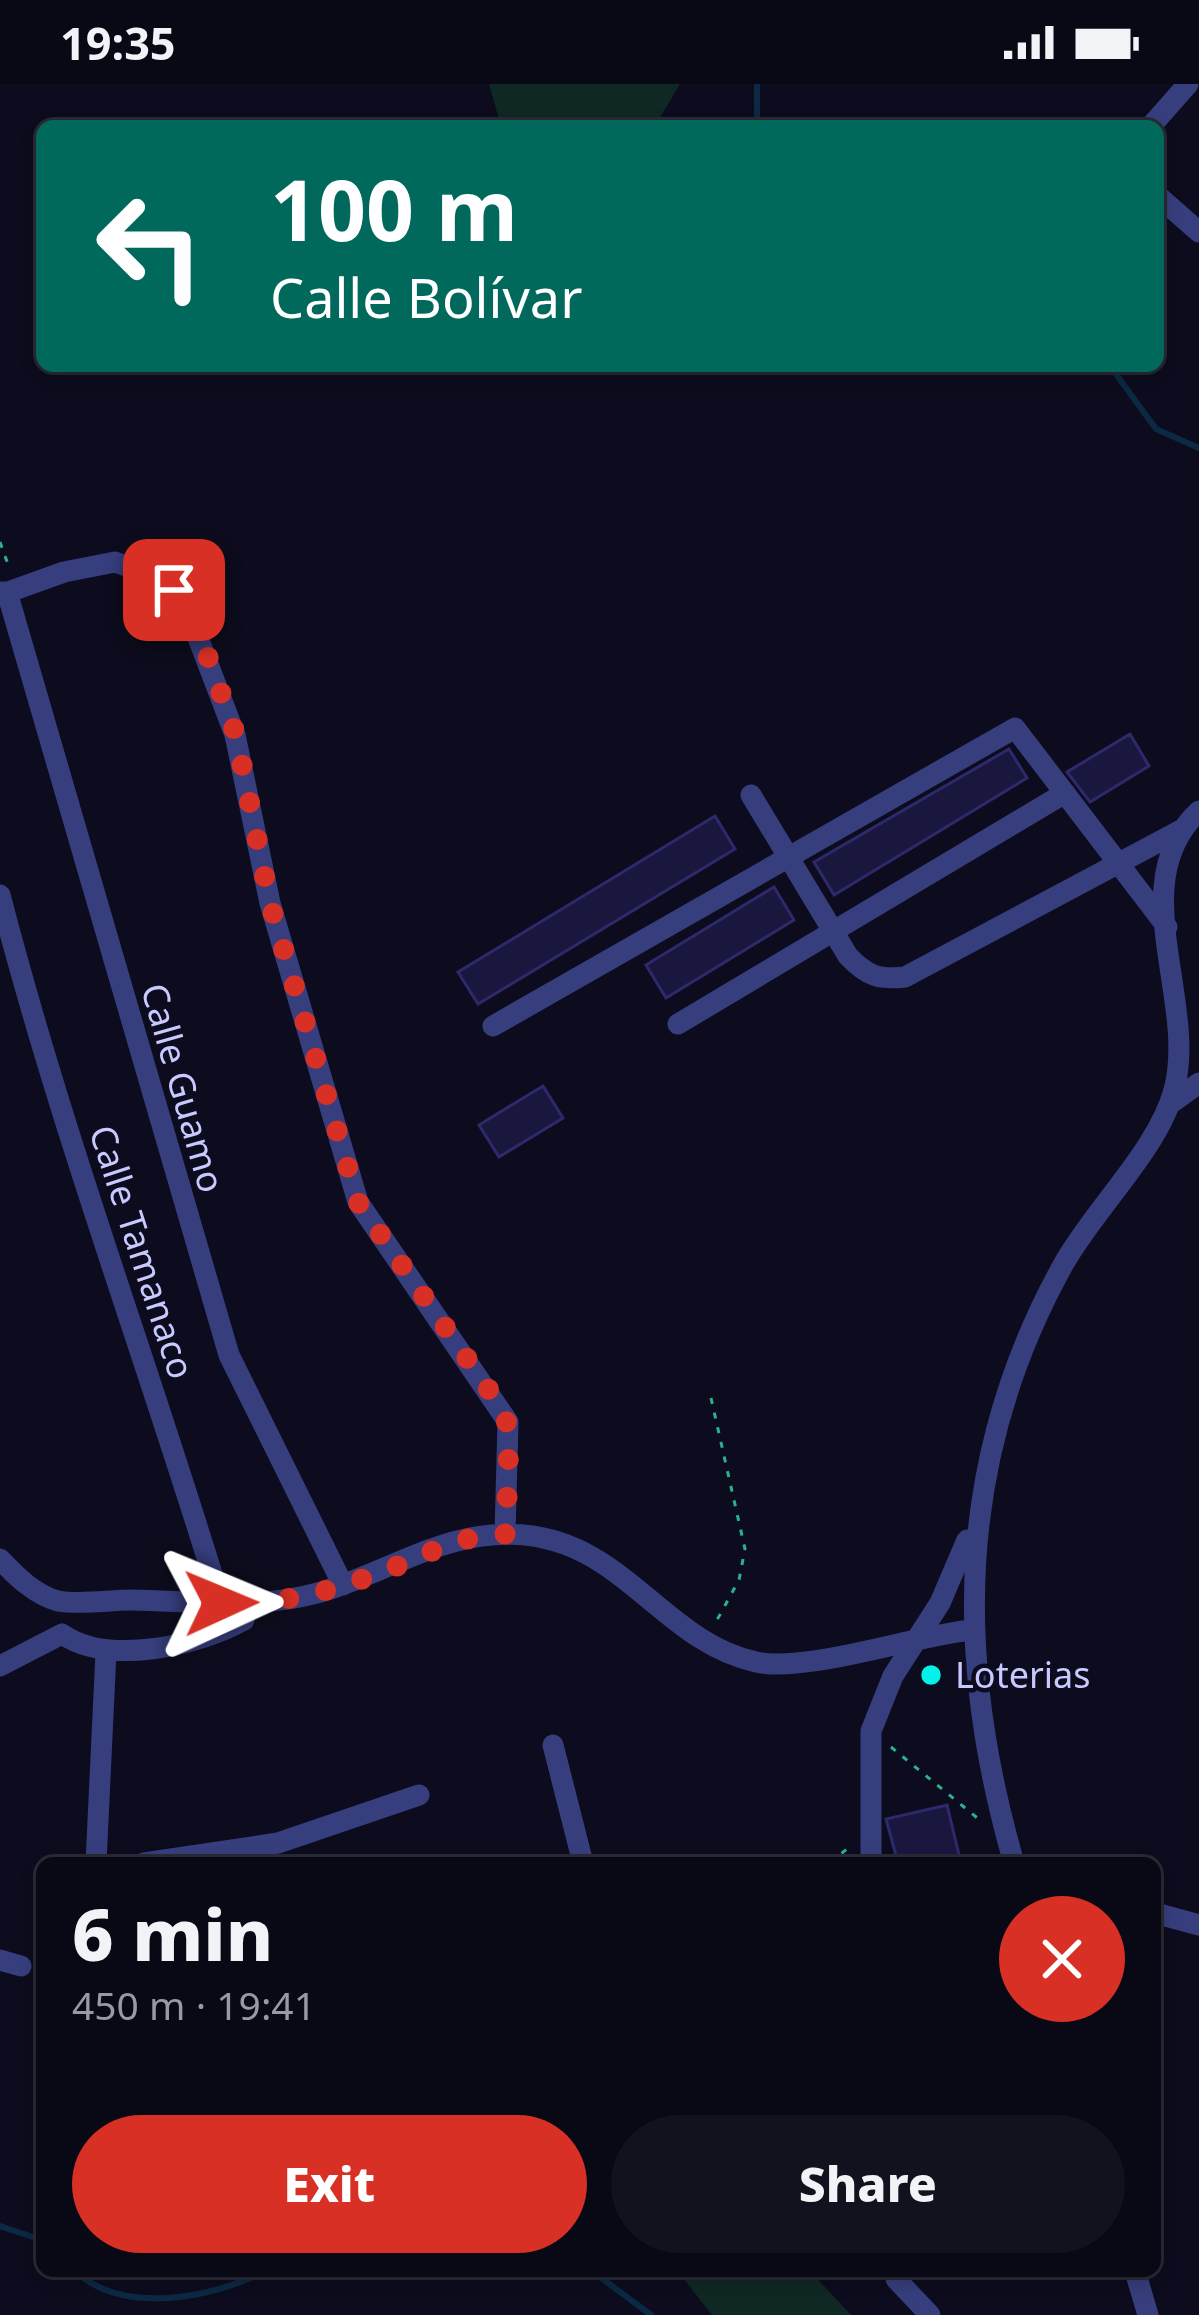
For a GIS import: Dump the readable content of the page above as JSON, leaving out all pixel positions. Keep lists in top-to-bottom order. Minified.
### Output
{"streets":{"street":["Calle Guamo","Calle Tamanaco"]},"places":["Loterias"],"page":{"status":"19:35","turn":["100 m","Calle Bolívar"],"heading":["6 min","450 m · 19:41"],"buttons":["Exit","Share"]}}
